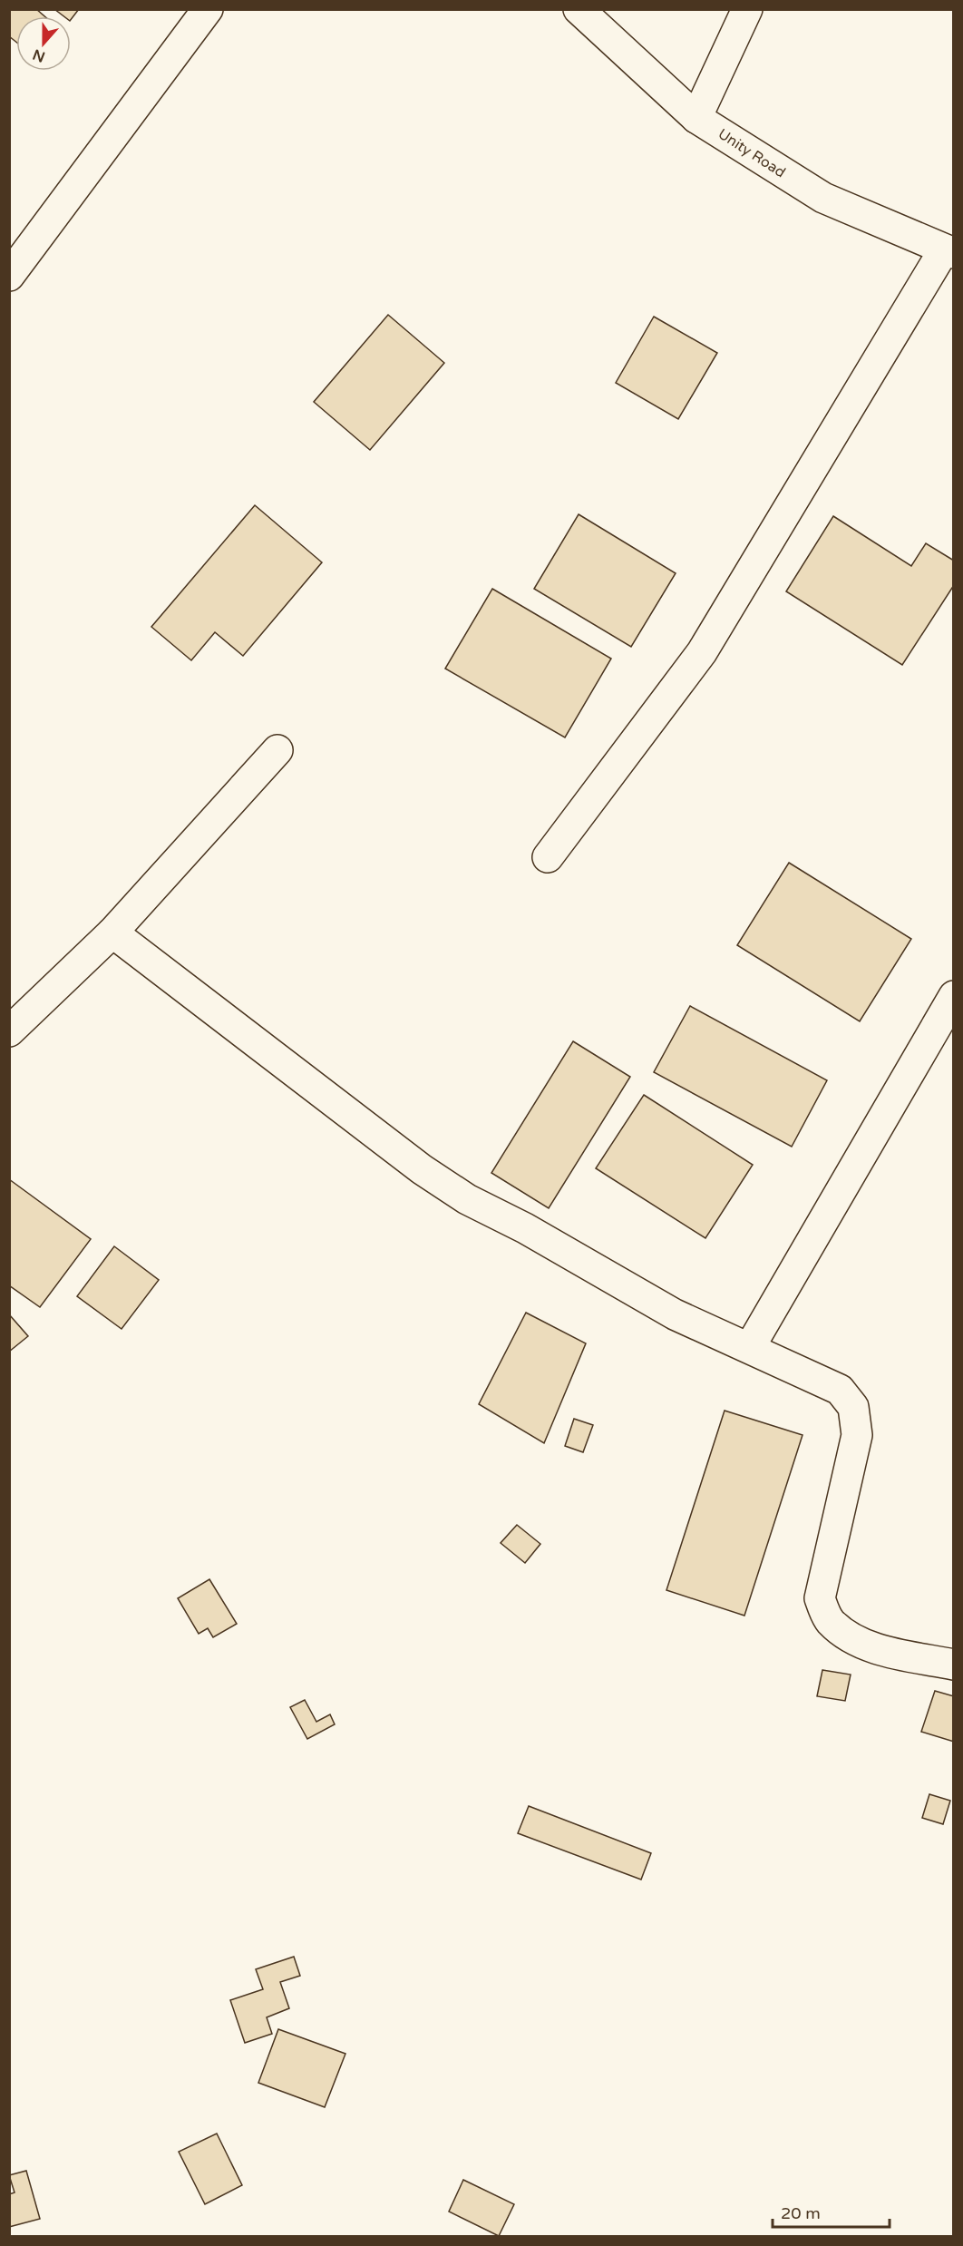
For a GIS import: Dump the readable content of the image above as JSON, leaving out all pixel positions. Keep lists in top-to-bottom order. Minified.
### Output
{"streets":{"street":["Unity Road"]},"scale_bar":"20 m","north":"bottom"}
